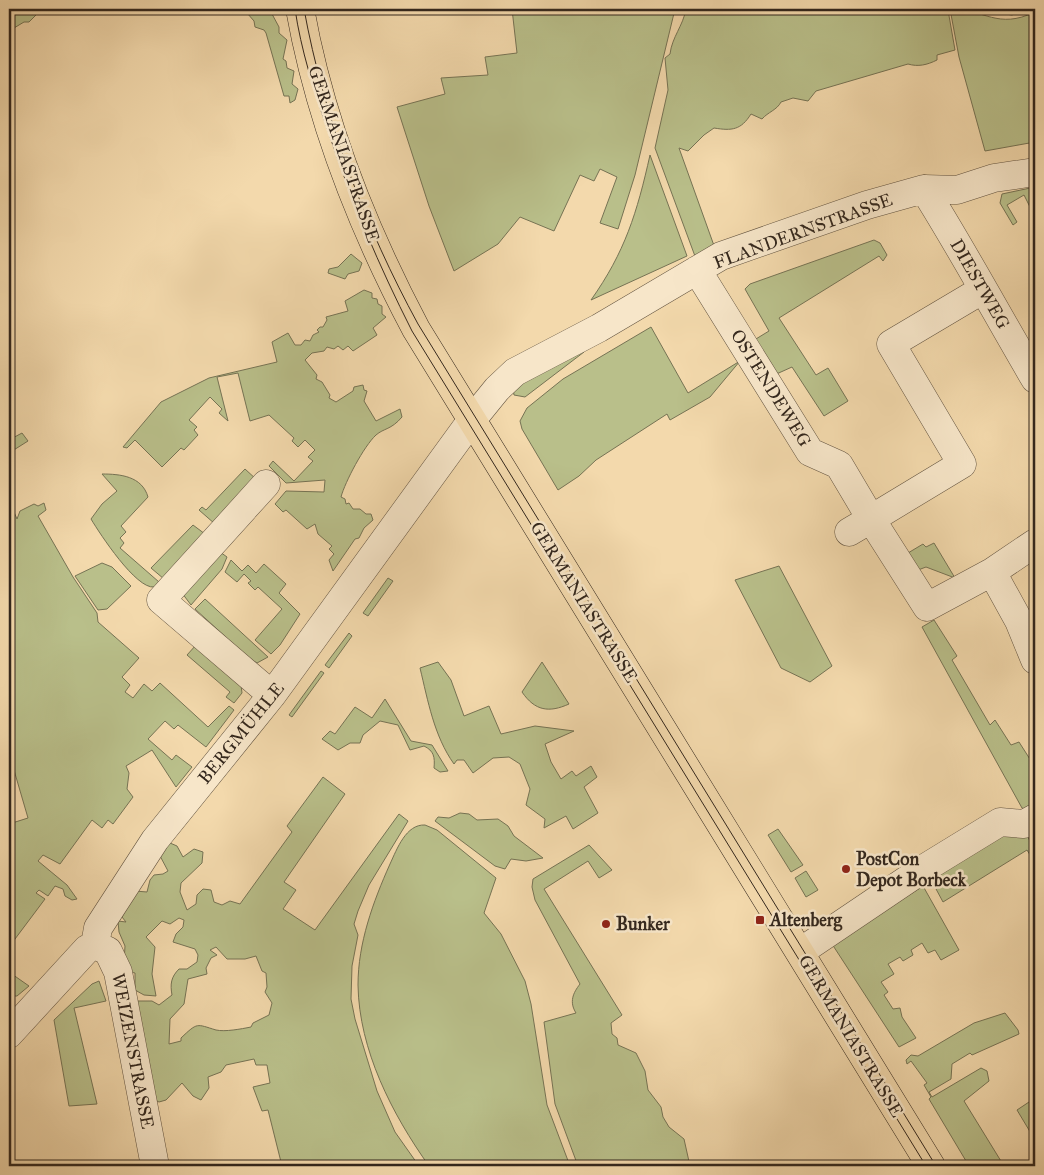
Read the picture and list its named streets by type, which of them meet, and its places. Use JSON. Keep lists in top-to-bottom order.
{
  "streets": {
    "main road": ["GERMANIASTRASSE"],
    "street": [
      "FLANDERNSTRASSE",
      "DIESTWEG",
      "OSTENDEWEG",
      "BERGMÜHLE",
      "WEIZENSTRASSE"
    ]
  },
  "crossings": [
    ["GERMANIASTRASSE", "FLANDERNSTRASSE"],
    ["GERMANIASTRASSE", "BERGMÜHLE"],
    ["FLANDERNSTRASSE", "DIESTWEG"],
    ["FLANDERNSTRASSE", "OSTENDEWEG"],
    ["FLANDERNSTRASSE", "BERGMÜHLE"],
    ["BERGMÜHLE", "WEIZENSTRASSE"]
  ],
  "places": {
    "other": ["PostCon Depot Borbeck", "Bunker"],
    "transit": ["Altenberg"]
  }
}
